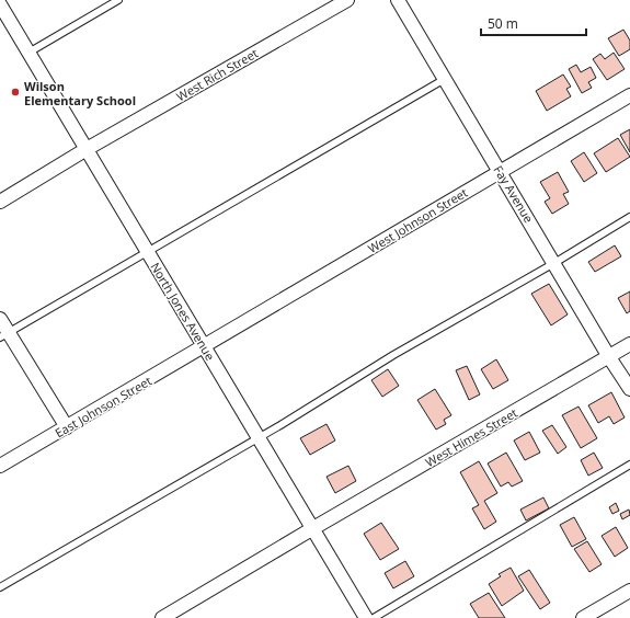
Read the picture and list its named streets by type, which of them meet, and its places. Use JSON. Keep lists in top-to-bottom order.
{
  "streets": {
    "street": [
      "West Rich Street",
      "Fay Avenue",
      "West Johnson Street",
      "North Jones Avenue",
      "East Johnson Street",
      "West Himes Street"
    ]
  },
  "crossings": [
    ["West Rich Street", "North Jones Avenue"],
    ["Fay Avenue", "West Johnson Street"],
    ["Fay Avenue", "West Himes Street"],
    ["West Johnson Street", "North Jones Avenue"],
    ["West Johnson Street", "East Johnson Street"],
    ["North Jones Avenue", "East Johnson Street"],
    ["North Jones Avenue", "West Himes Street"]
  ],
  "places": ["Wilson Elementary School"],
  "scale_bar": "50 m"
}
